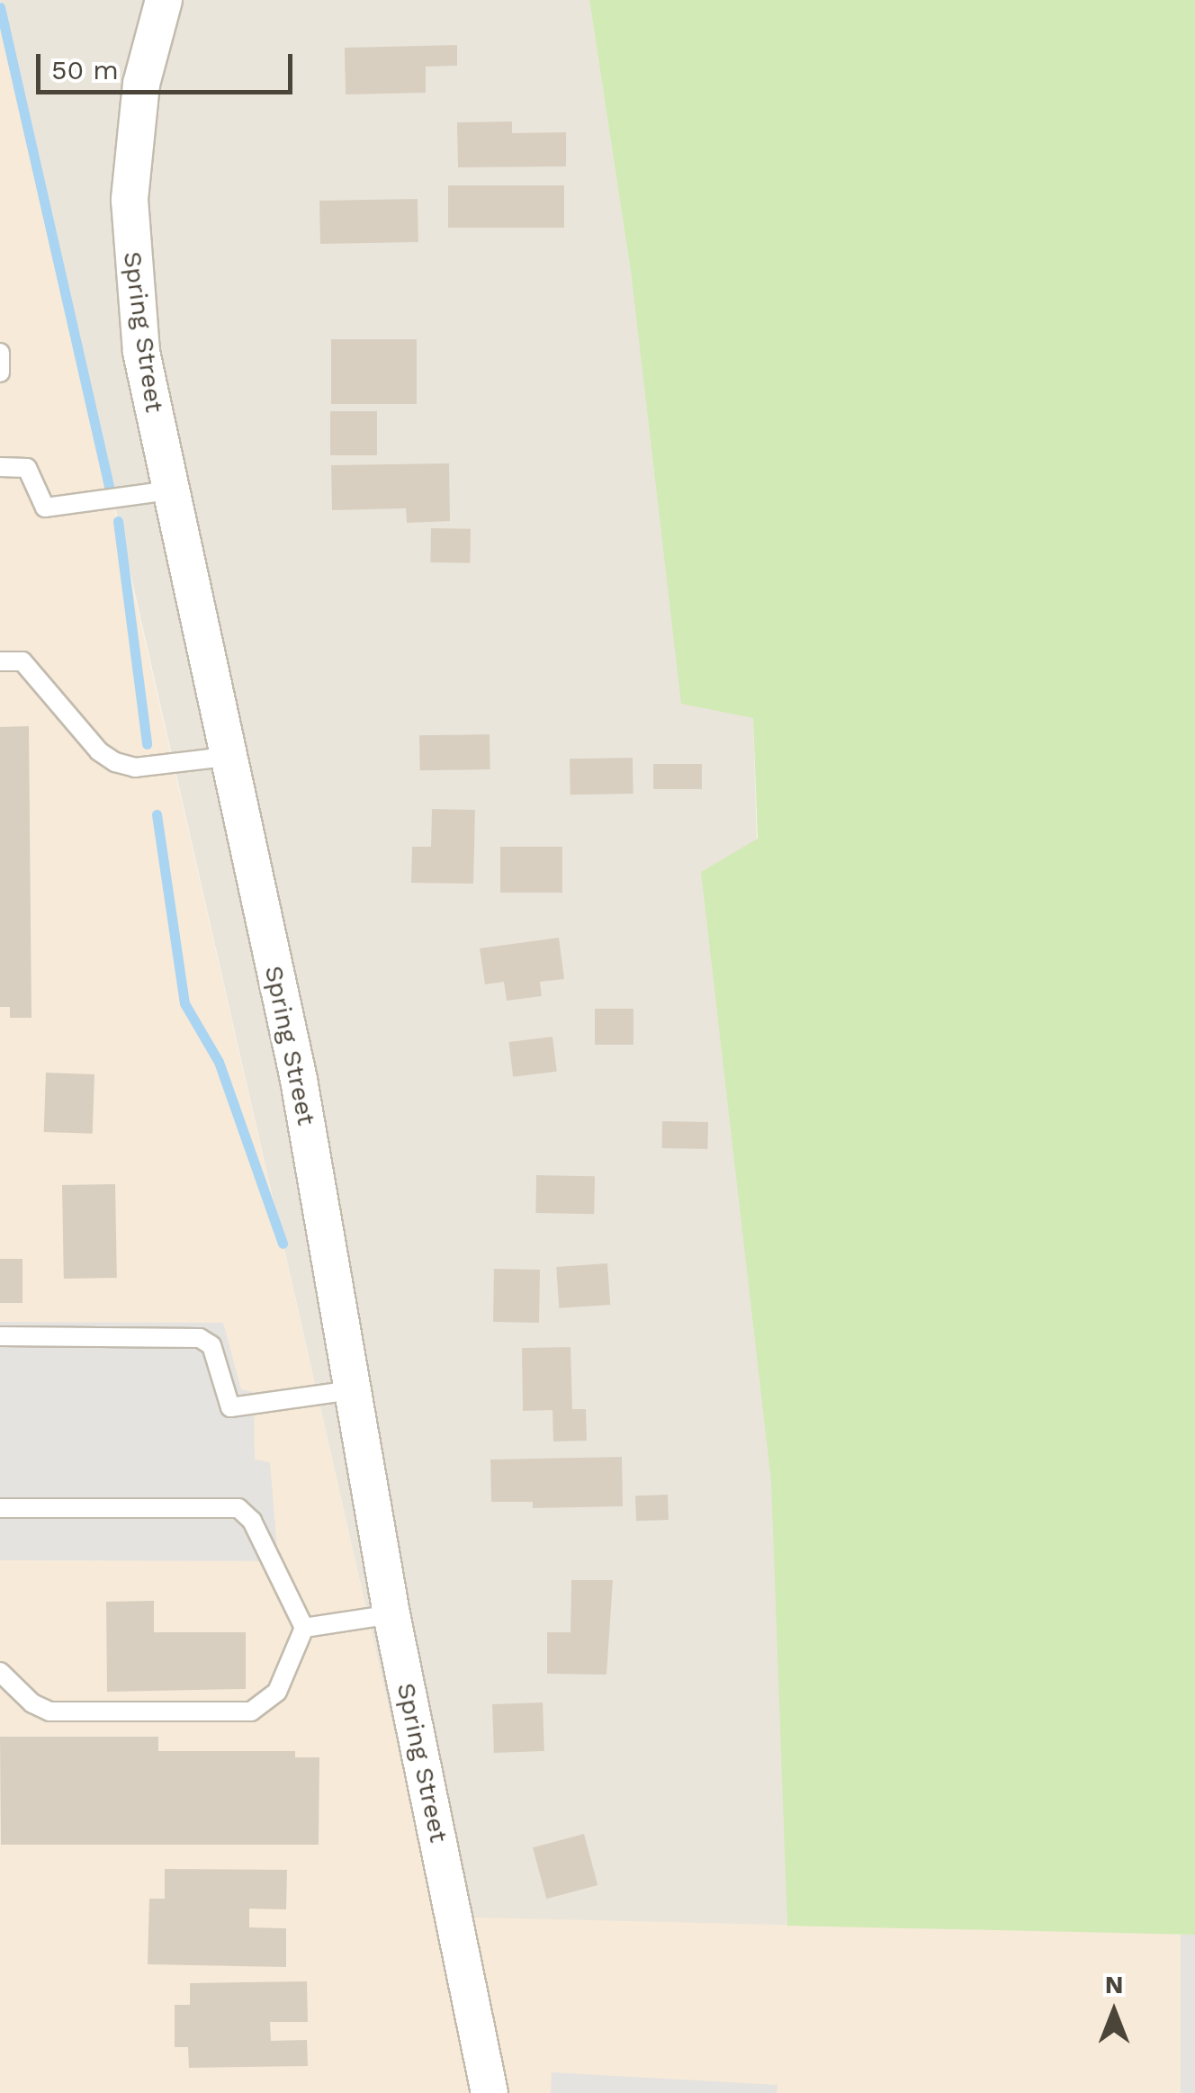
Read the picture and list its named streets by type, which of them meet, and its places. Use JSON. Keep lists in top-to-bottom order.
{
  "streets": {
    "street": ["Spring Street"]
  },
  "scale_bar": "50 m",
  "north": "top"
}
